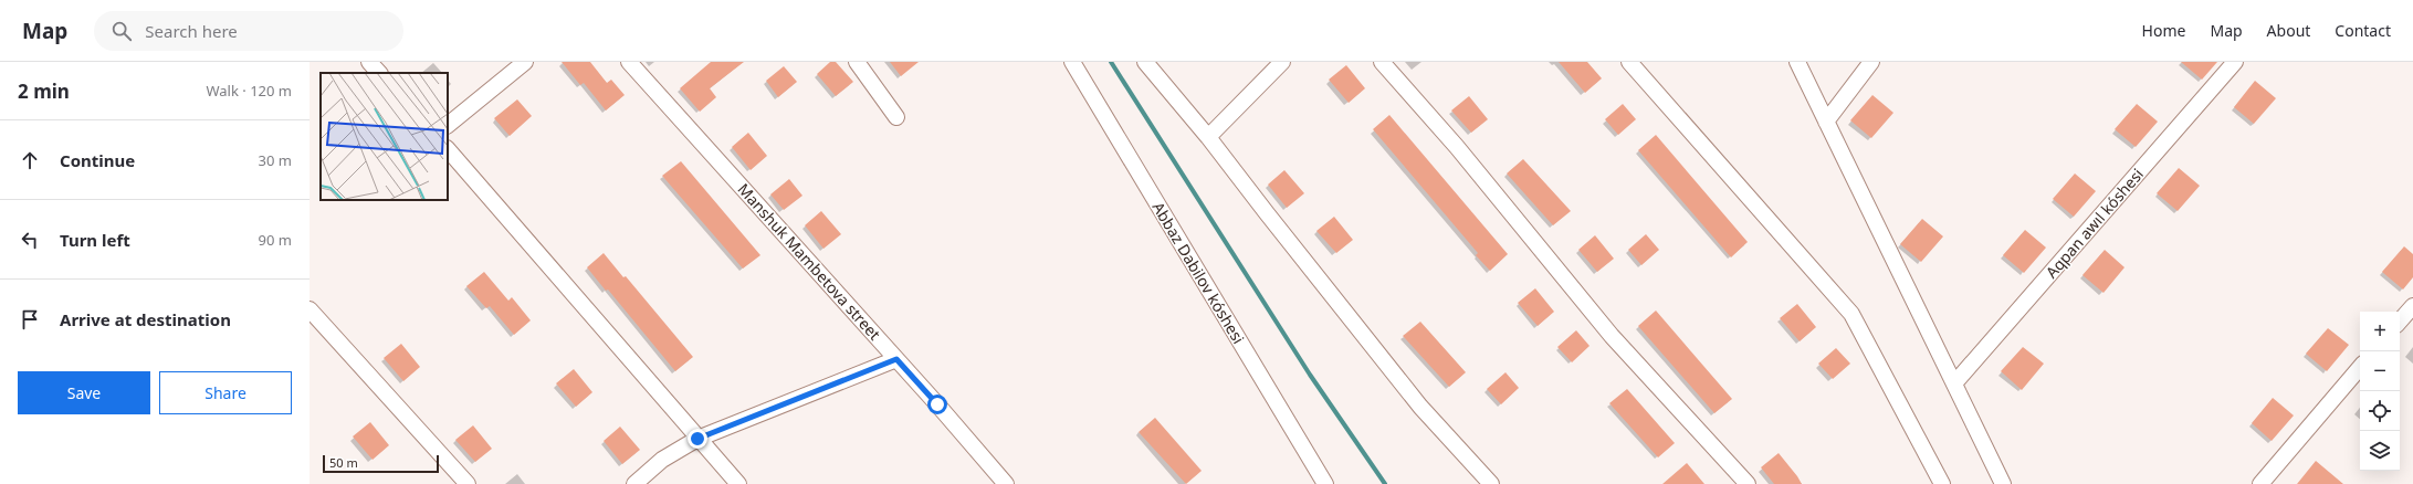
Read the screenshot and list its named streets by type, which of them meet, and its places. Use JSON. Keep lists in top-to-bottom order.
{
  "streets": {
    "street": ["Aqpan awıl kóshesi", "Manshuk Mambetova street", "Abbaz Dabilov kóshesi"]
  },
  "scale_bar": "50 m",
  "page": {
    "header": "Map",
    "search": "Search here",
    "nav": [
      "Home",
      "Map",
      "About",
      "Contact"
    ],
    "heading": ["2 min", "Walk · 120 m"],
    "list": [
      ["Continue", "30 m"],
      ["Turn left", "90 m"],
      "Arrive at destination"
    ],
    "map_buttons": ["+", "−"],
    "buttons": ["Save", "Share"],
    "scale": "50 m"
  }
}
